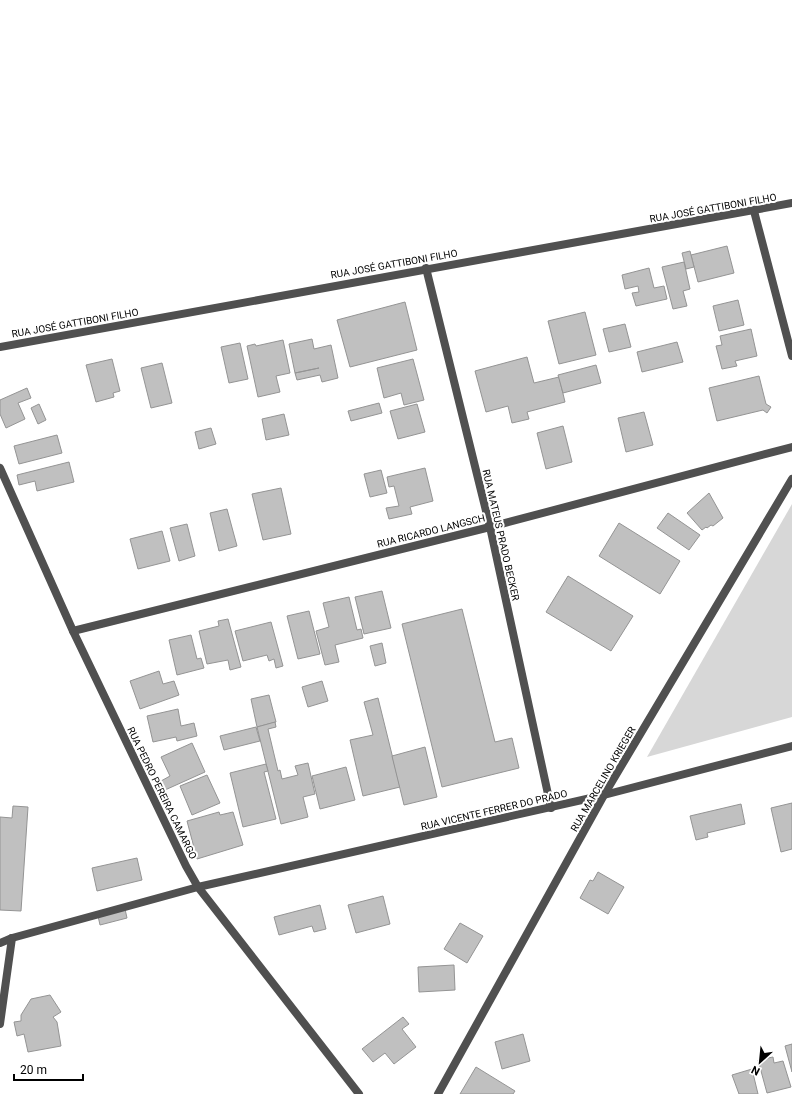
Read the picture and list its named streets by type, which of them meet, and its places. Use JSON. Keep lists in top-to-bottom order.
{
  "streets": {
    "street": [
      "RUA JOSÉ GATTIBONI FILHO",
      "RUA RICARDO LANGSCH",
      "RUA MATEUS PRADO BECKER",
      "RUA MARCELINO KRIEGER",
      "RUA PEDRO PEREIRA CAMARGO",
      "RUA VICENTE FERRER DO PRADO"
    ]
  },
  "crossings": [
    ["RUA JOSÉ GATTIBONI FILHO", "RUA MATEUS PRADO BECKER"],
    ["RUA RICARDO LANGSCH", "RUA MATEUS PRADO BECKER"],
    ["RUA RICARDO LANGSCH", "RUA PEDRO PEREIRA CAMARGO"],
    ["RUA MATEUS PRADO BECKER", "RUA VICENTE FERRER DO PRADO"],
    ["RUA MARCELINO KRIEGER", "RUA VICENTE FERRER DO PRADO"],
    ["RUA PEDRO PEREIRA CAMARGO", "RUA VICENTE FERRER DO PRADO"]
  ],
  "scale_bar": "20 m",
  "north": "bottom left"
}
